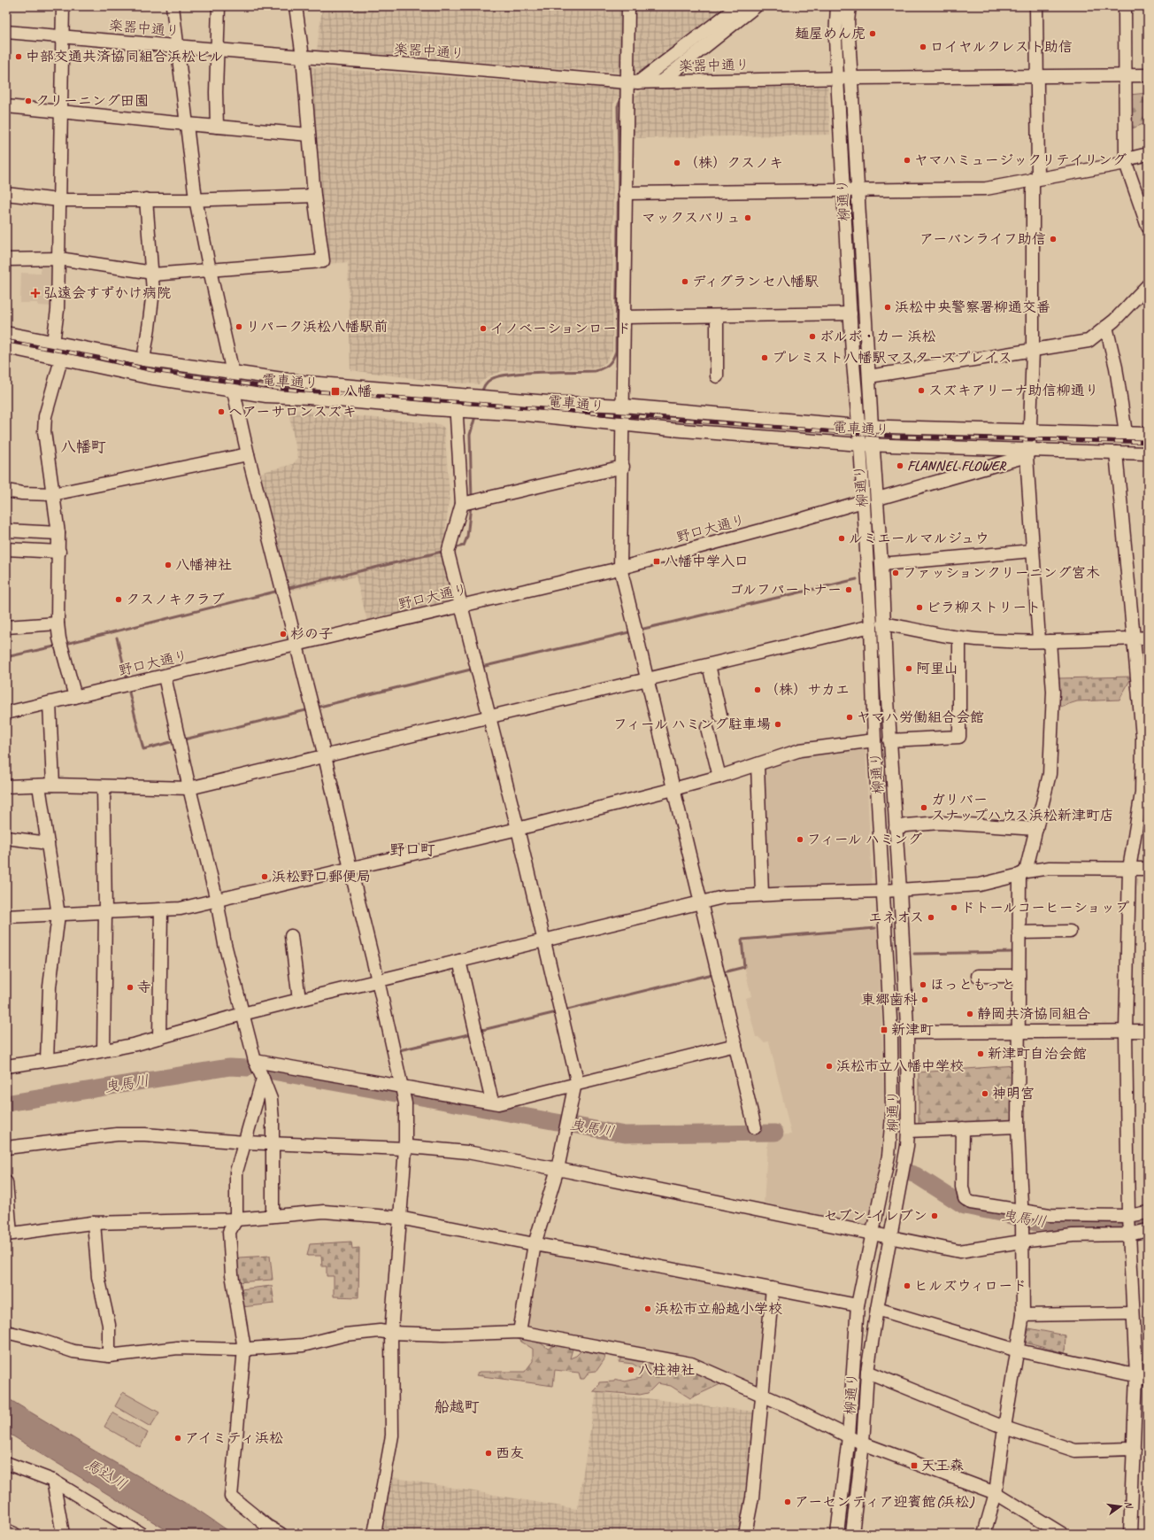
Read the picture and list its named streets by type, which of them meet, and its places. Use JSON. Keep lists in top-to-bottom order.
{
  "streets": {
    "street": [
      "楽器中通り",
      "柳通り",
      "電車通り",
      "野口大通り"
    ]
  },
  "crossings": [
    ["楽器中通り", "柳通り"],
    ["柳通り", "電車通り"],
    ["柳通り", "野口大通り"]
  ],
  "districts": ["八幡町", "野口町", "船越町"],
  "water": ["曳馬川", "馬込川"],
  "places": {
    "other": [
      "麺屋めん虎",
      "ロイヤルクレスト助信",
      "中部交通共済協同組合浜松ビル",
      "クリーニング田園",
      "ヤマハミュージックリテイリング",
      "（株）クスノキ",
      "マックスバリュ",
      "アーバンライフ助信",
      "ディグランセ八幡駅",
      "浜松中央警察署柳通交番",
      "リパーク浜松八幡駅前",
      "イノベーションロード",
      "ボルボ・カー 浜松",
      "プレミスト八幡駅マスターズプレイス",
      "スズキアリーナ助信柳通り",
      "ヘアーサロンスズキ",
      "FLANNEL FLOWER",
      "ルミエールマルジュウ",
      "八幡神社",
      "ファッションクリーニング宮木",
      "ゴルフパートナー",
      "クスノキクラブ",
      "ビラ柳ストリート",
      "杉の子",
      "阿里山",
      "（株）サカエ",
      "ヤマハ労働組合会館",
      "フィール ハミング駐車場",
      "ガリバー スナップハウス浜松新津町店",
      "フィール ハミング",
      "浜松野口郵便局",
      "ドトールコーヒーショップ",
      "エネオス",
      "ほっともっと",
      "寺",
      "東郷歯科",
      "静岡共済協同組合",
      "新津町自治会館",
      "浜松市立八幡中学校",
      "神明宮",
      "セブン-イレブン",
      "ヒルズウィロード",
      "浜松市立船越小学校",
      "八柱神社",
      "アイミティ浜松",
      "西友",
      "アーセンティア迎賓館(浜松)"
    ],
    "health": ["弘遠会すずかけ病院"],
    "transit": [
      "八幡",
      "八幡中学入口",
      "新津町",
      "天王森"
    ]
  },
  "north": "right"
}
